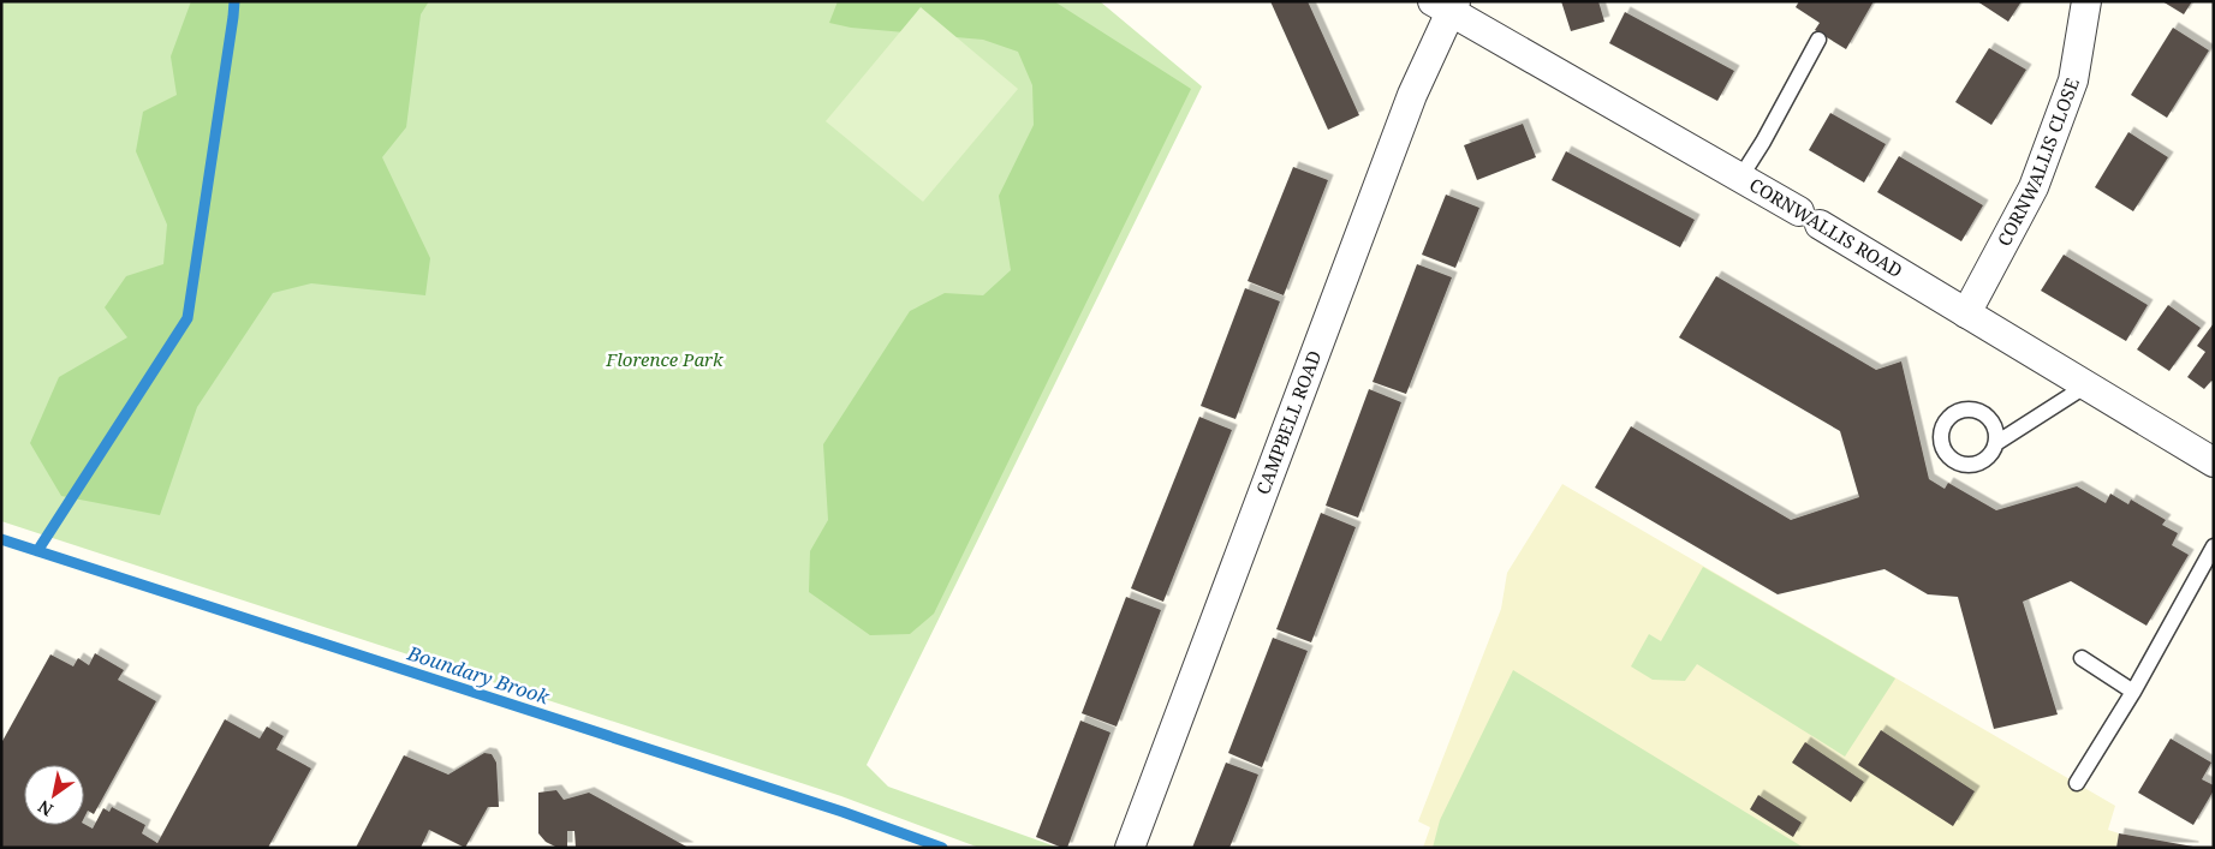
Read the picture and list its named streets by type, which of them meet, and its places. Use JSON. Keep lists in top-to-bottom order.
{
  "streets": {
    "street": ["CORNWALLIS CLOSE", "CORNWALLIS ROAD", "CAMPBELL ROAD"]
  },
  "crossings": [
    ["CORNWALLIS CLOSE", "CORNWALLIS ROAD"],
    ["CORNWALLIS ROAD", "CAMPBELL ROAD"]
  ],
  "water": ["Boundary Brook"],
  "parks": ["Florence Park"],
  "north": "bottom left"
}
